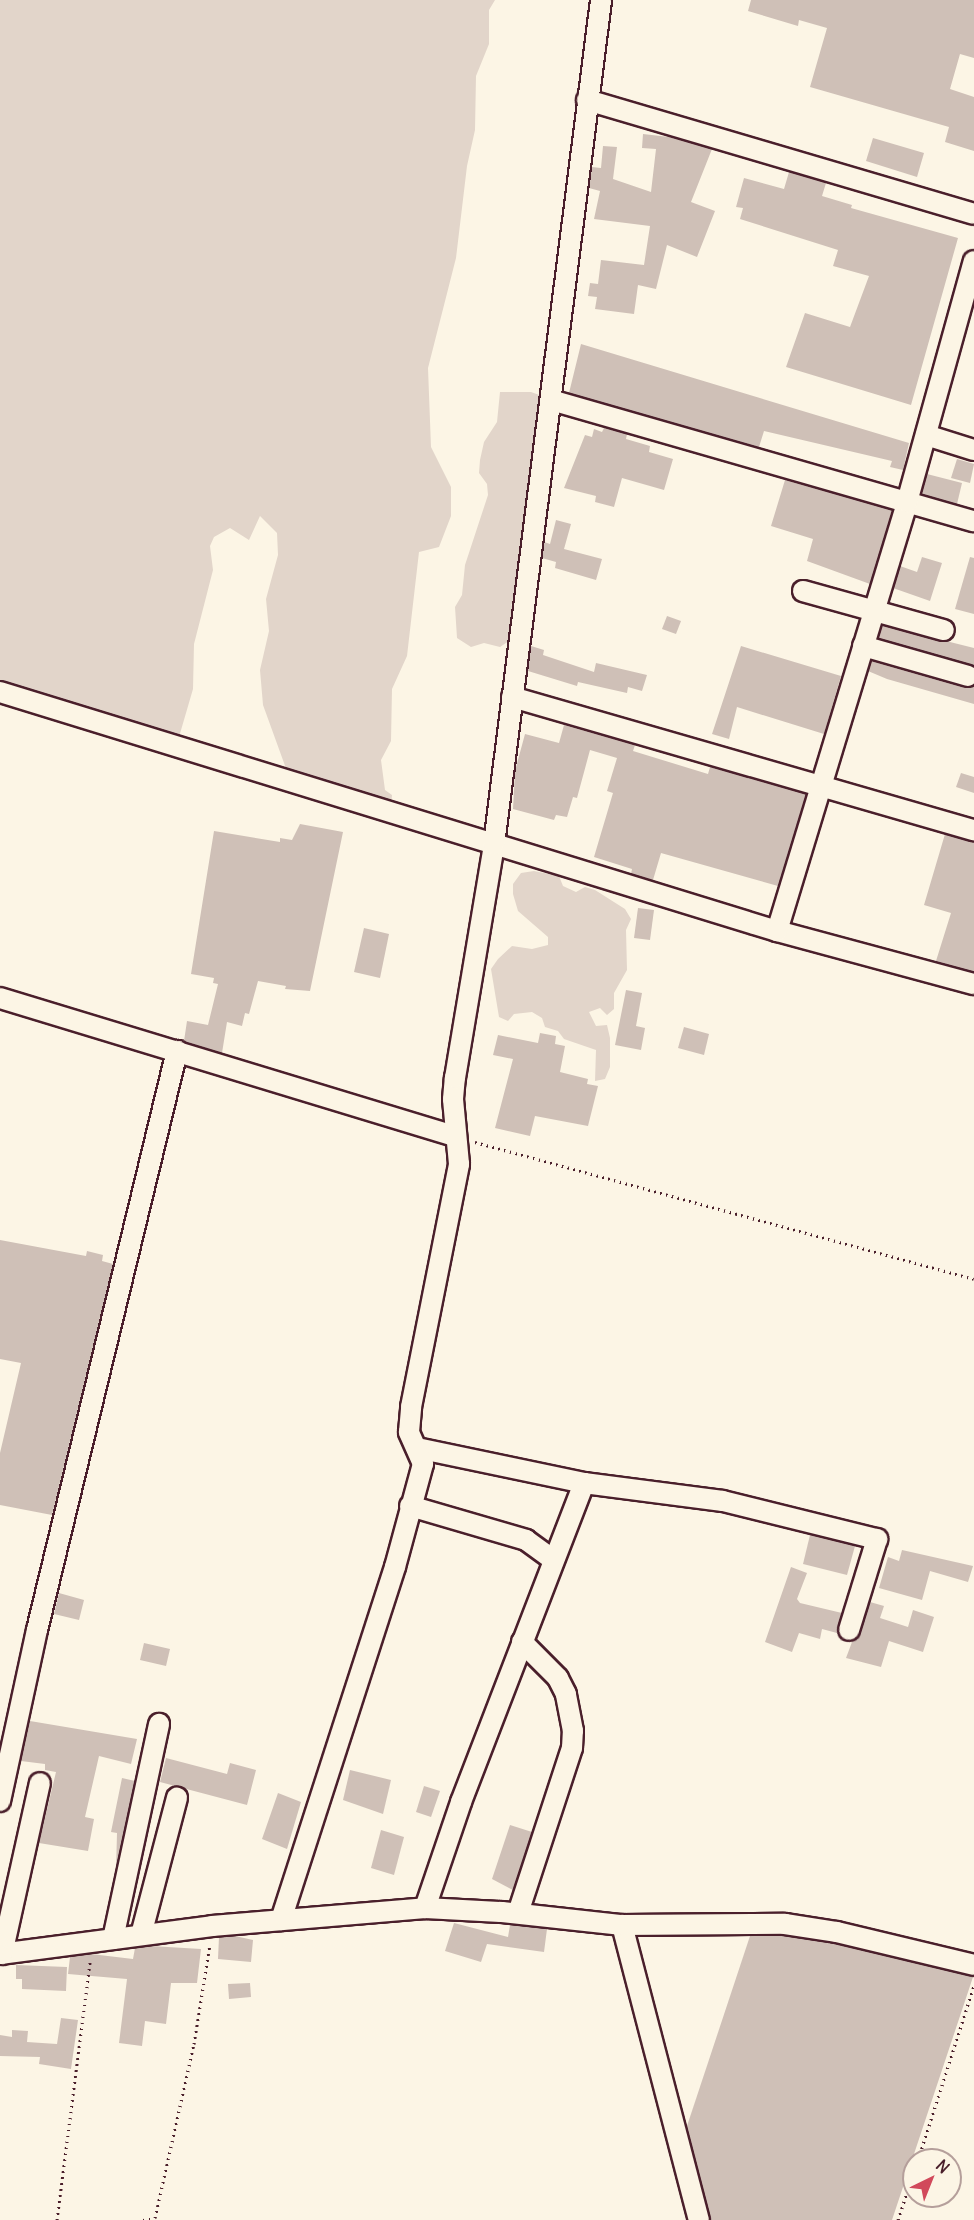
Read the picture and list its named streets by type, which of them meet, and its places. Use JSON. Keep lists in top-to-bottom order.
{
  "north": "top right"
}
